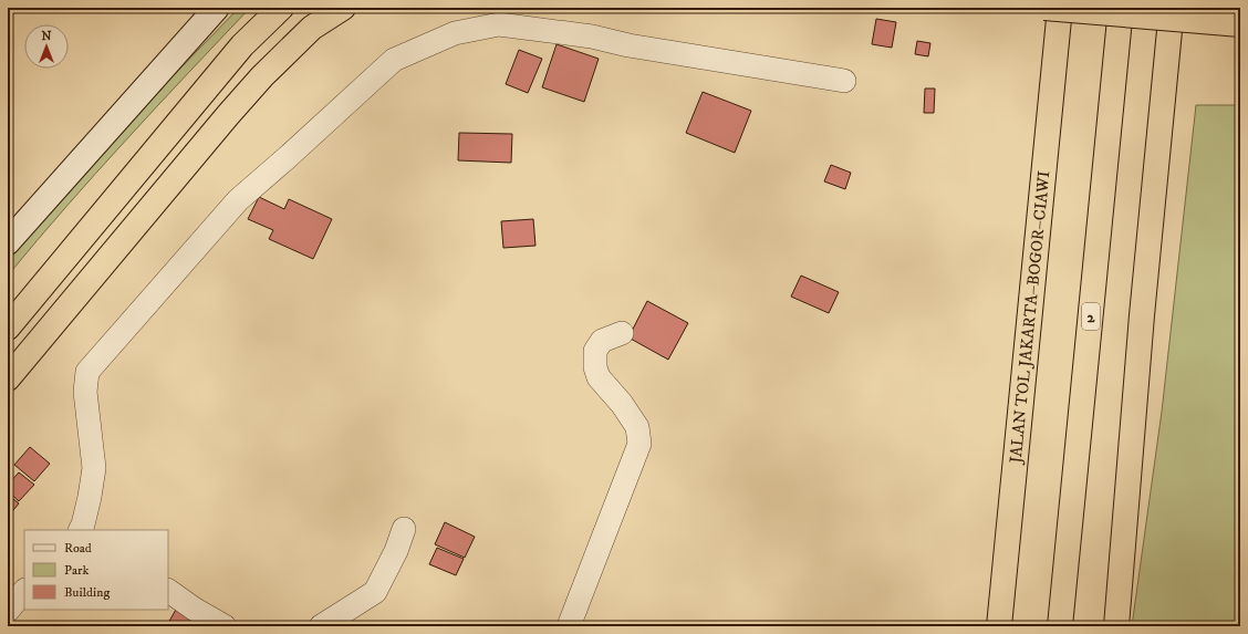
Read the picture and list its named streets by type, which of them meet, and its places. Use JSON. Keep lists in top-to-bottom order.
{
  "streets": {
    "highway": ["2", "JALAN TOL JAKARTA–BOGOR–CIAWI"]
  },
  "legend": ["Road", "Park", "Building"],
  "north": "top"
}
